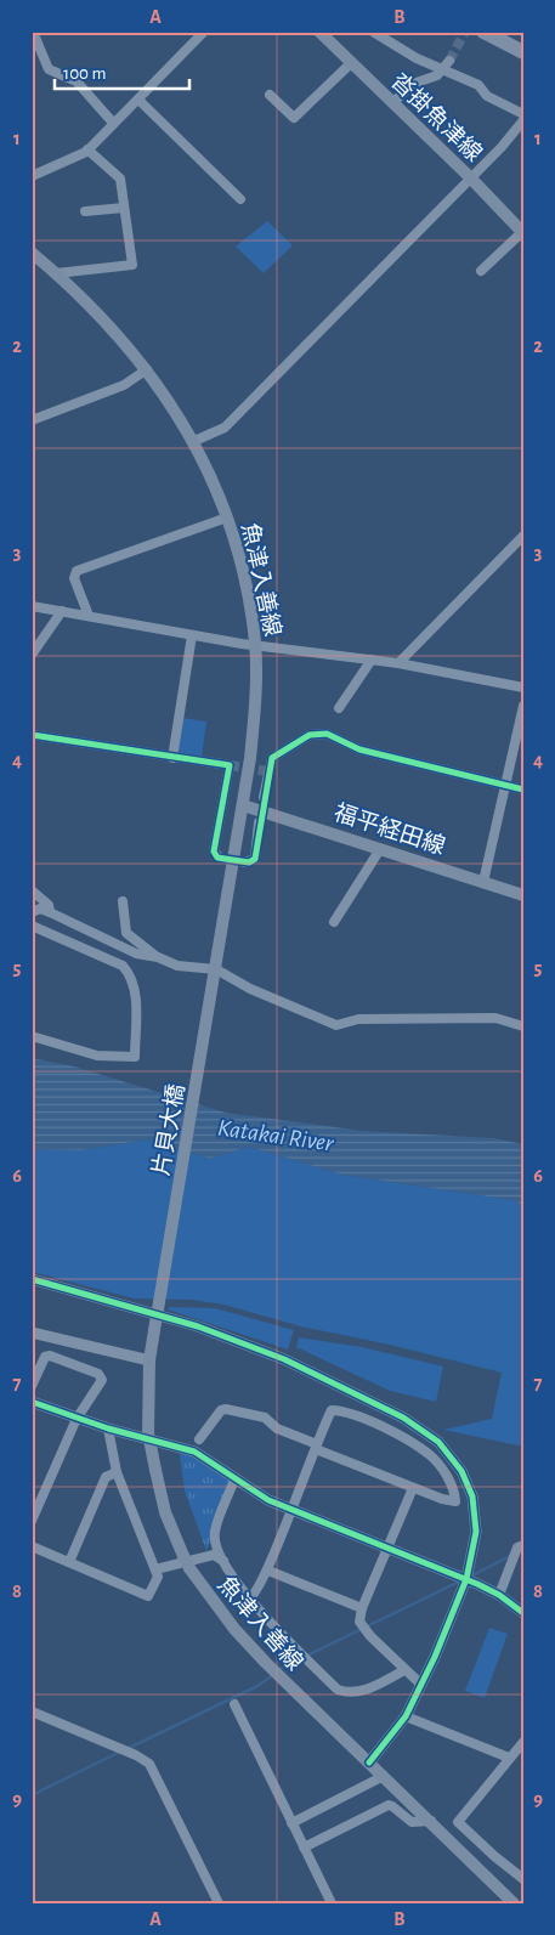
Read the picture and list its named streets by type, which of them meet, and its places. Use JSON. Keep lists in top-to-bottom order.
{
  "streets": {
    "main road": [
      "沓掛魚津線",
      "魚津入善線",
      "福平経田線",
      "片貝大橋"
    ]
  },
  "crossings": [
    ["魚津入善線", "福平経田線"],
    ["魚津入善線", "片貝大橋"]
  ],
  "water": ["Katakai River"],
  "scale_bar": "100 m",
  "grid": {
    "columns": ["A", "B"],
    "rows": [
      "1",
      "2",
      "3",
      "4",
      "5",
      "6",
      "7",
      "8",
      "9"
    ]
  }
}
